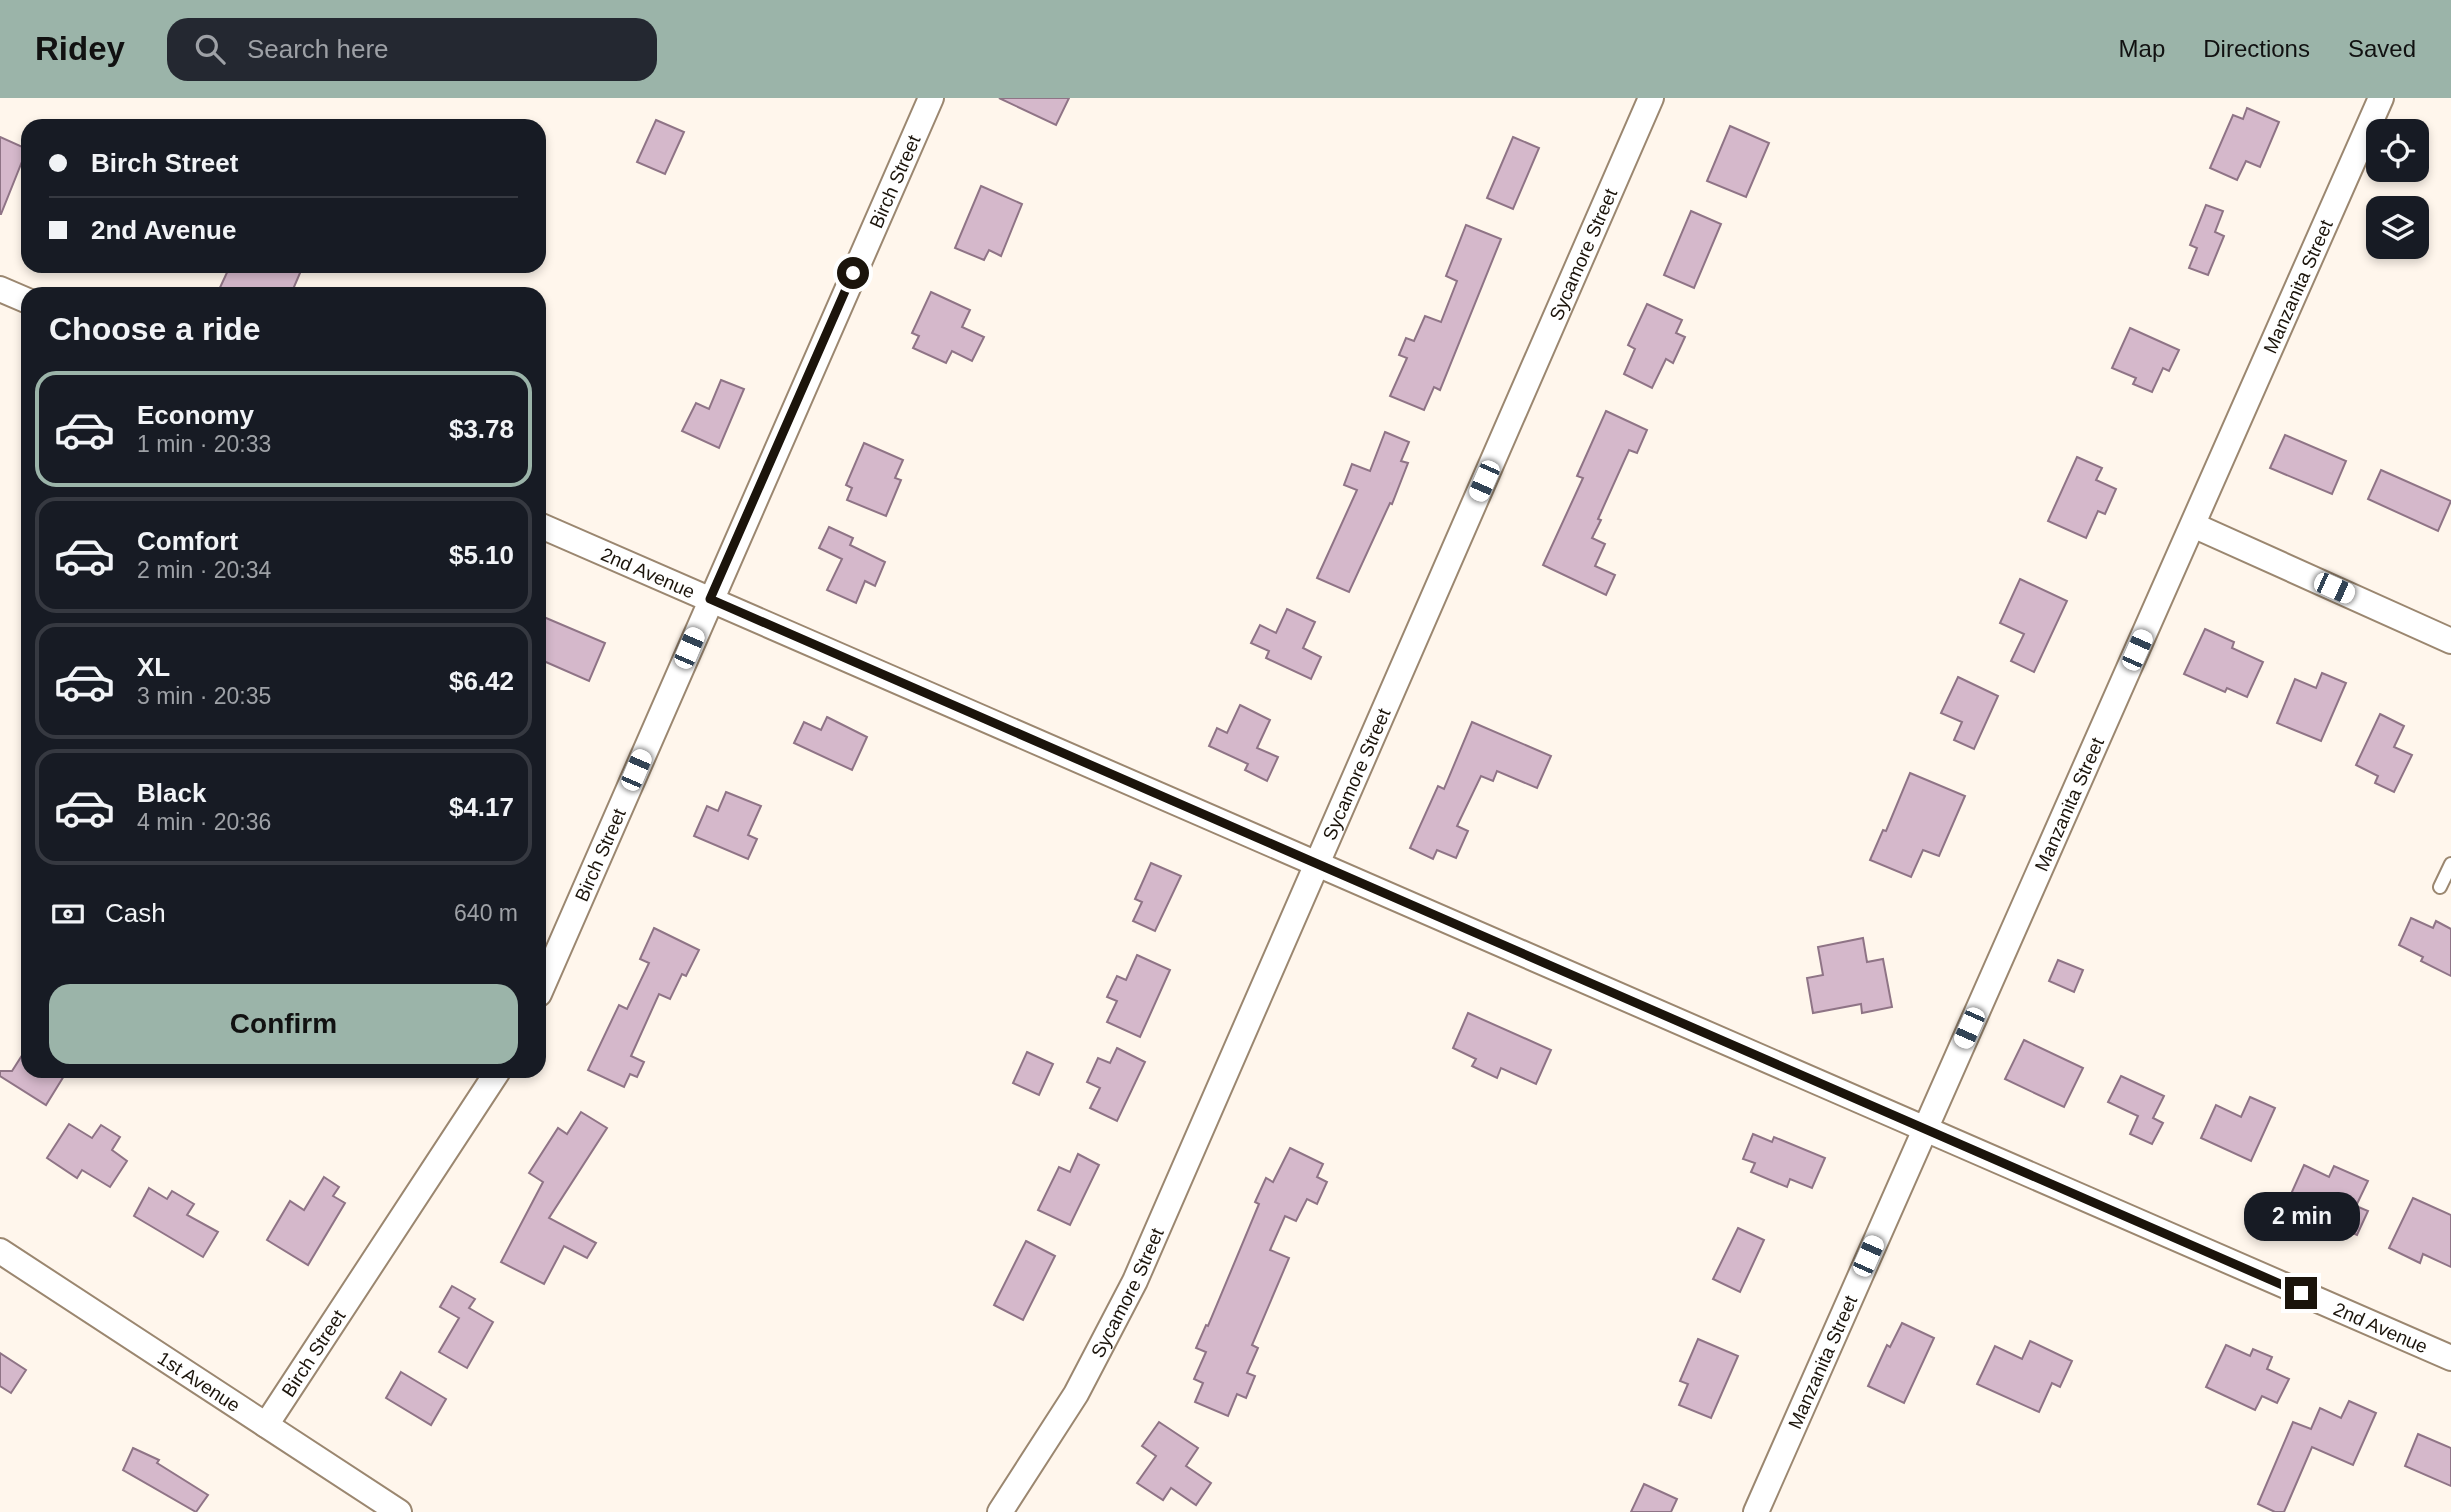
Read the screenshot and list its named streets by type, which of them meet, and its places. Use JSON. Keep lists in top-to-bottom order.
{
  "streets": {
    "street": [
      "Birch Street",
      "Sycamore Street",
      "Manzanita Street",
      "2nd Avenue",
      "1st Avenue"
    ]
  },
  "crossings": [
    ["Birch Street", "2nd Avenue"],
    ["Birch Street", "1st Avenue"],
    ["Sycamore Street", "2nd Avenue"],
    ["Manzanita Street", "2nd Avenue"]
  ],
  "page": {
    "header": "Ridey",
    "search": "Search here",
    "nav": ["Map", "Directions", "Saved"],
    "banner": ["Birch Street", "2nd Avenue"],
    "heading": "Choose a ride",
    "list": [
      {
        "name": "Economy",
        "note": "1 min · 20:33",
        "value": "$3.78"
      },
      {
        "name": "Comfort",
        "note": "2 min · 20:34",
        "value": "$5.10"
      },
      {
        "name": "XL",
        "note": "3 min · 20:35",
        "value": "$6.42"
      },
      {
        "name": "Black",
        "note": "4 min · 20:36",
        "value": "$4.17"
      }
    ],
    "pay": ["Cash", "640 m"],
    "buttons": "Confirm",
    "bubble": "2 min"
  }
}
